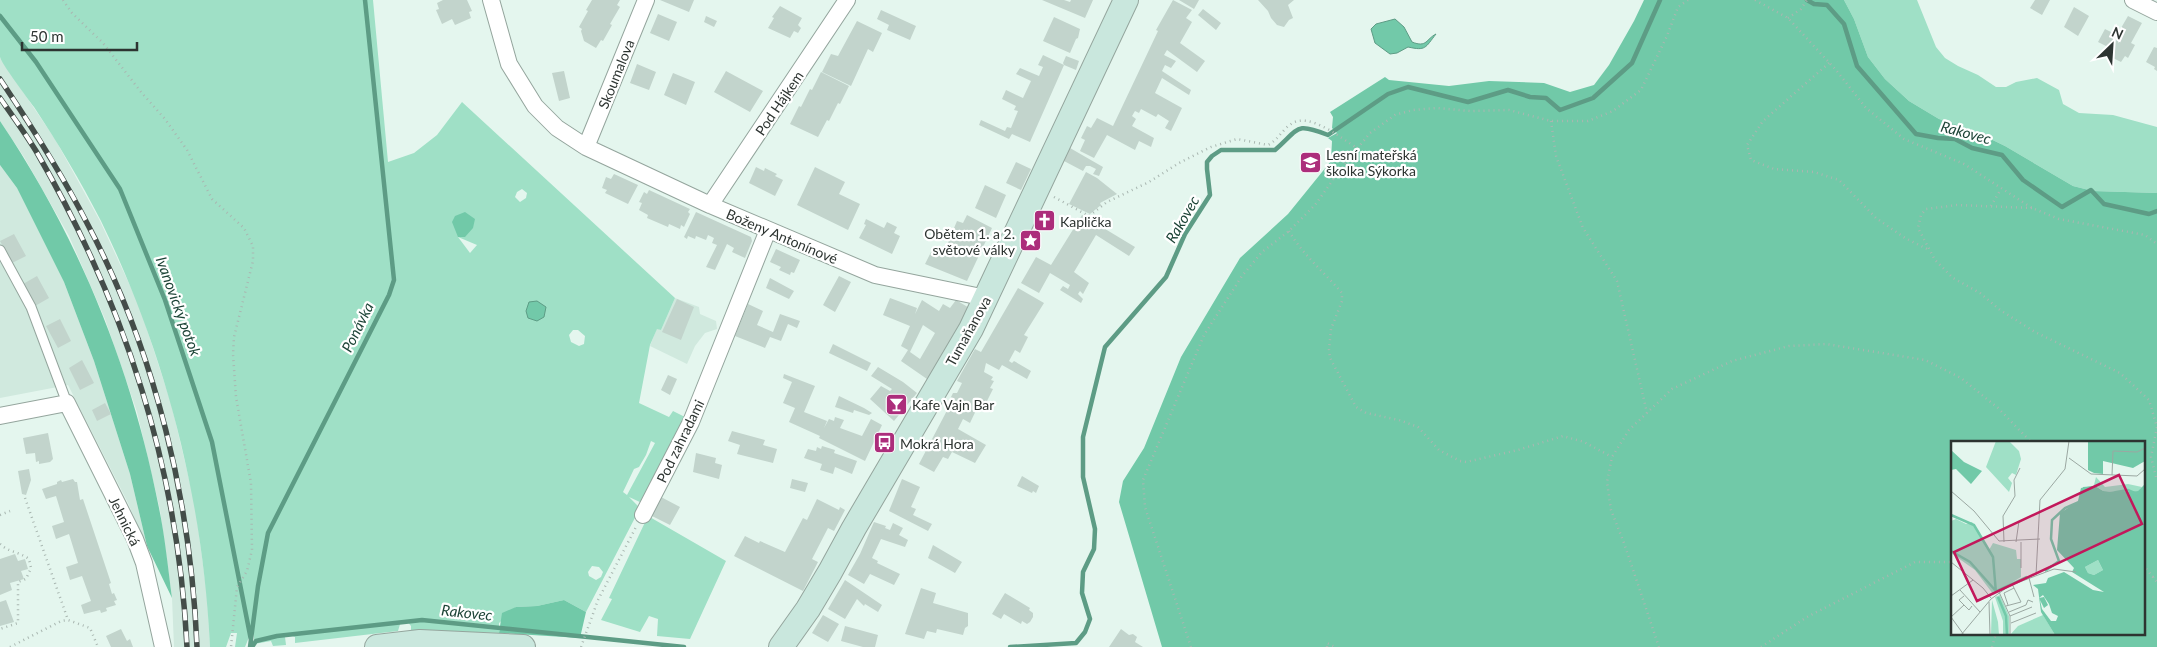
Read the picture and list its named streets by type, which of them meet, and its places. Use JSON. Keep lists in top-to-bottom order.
{
  "streets": {
    "street": [
      "Skoumalova",
      "Pod Hájkem",
      "Boženy Antonínové",
      "Tumaňanova",
      "Pod zahradami",
      "Jehnická"
    ]
  },
  "crossings": [
    ["Skoumalova", "Boženy Antonínové"],
    ["Pod Hájkem", "Boženy Antonínové"],
    ["Boženy Antonínové", "Tumaňanova"],
    ["Boženy Antonínové", "Pod zahradami"]
  ],
  "water": ["Rakovec", "Ivanovický potok", "Ponávka"],
  "places": {
    "school or university": ["Lesní mateřská školka Sýkorka"],
    "church": ["Kaplička"],
    "place": ["Obětem 1. a 2. světové války"],
    "bar": ["Kafe Vajn Bar"],
    "bus stop": ["Mokrá Hora"]
  },
  "scale_bar": "50 m",
  "north": "top right"
}
